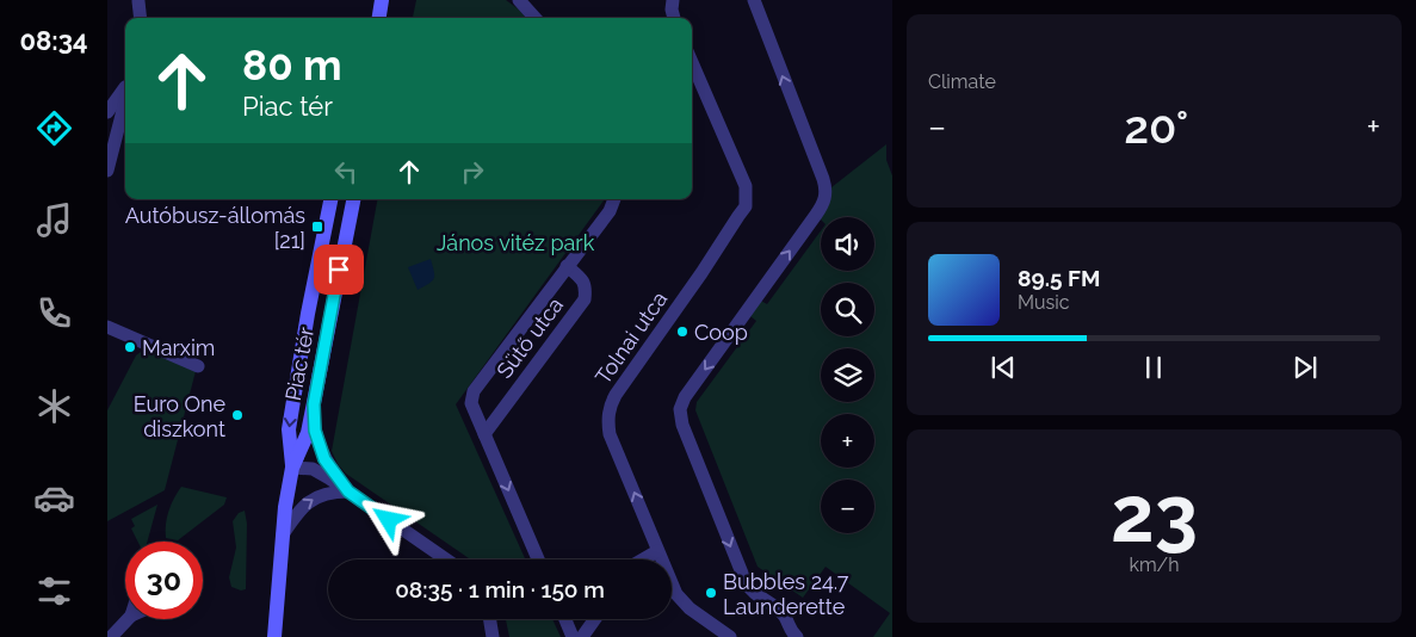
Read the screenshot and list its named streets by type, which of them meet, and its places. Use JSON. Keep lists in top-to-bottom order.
{
  "streets": {
    "main road": ["Piac tér"],
    "street": ["Sütő utca", "Tolnai utca"]
  },
  "one_way": ["Tolnai utca"],
  "parks": ["János vitéz park"],
  "places": {
    "transit": ["Autóbusz-állomás [21]"],
    "other": [
      "Coop",
      "Marxim",
      "Euro One diszkont",
      "Bubbles 24.7 Launderette"
    ]
  },
  "page": {
    "tabs": "08:34",
    "tile": [
      "Climate",
      ["23", "km/h"]
    ],
    "turn": ["80 m", "Piac tér"],
    "heat": ["−", "20°", "+"],
    "map_buttons": ["+", "−"],
    "song": ["89.5 FM", "Music"],
    "limit": "30",
    "trip": "08:35 · 1 min · 150 m"
  }
}
